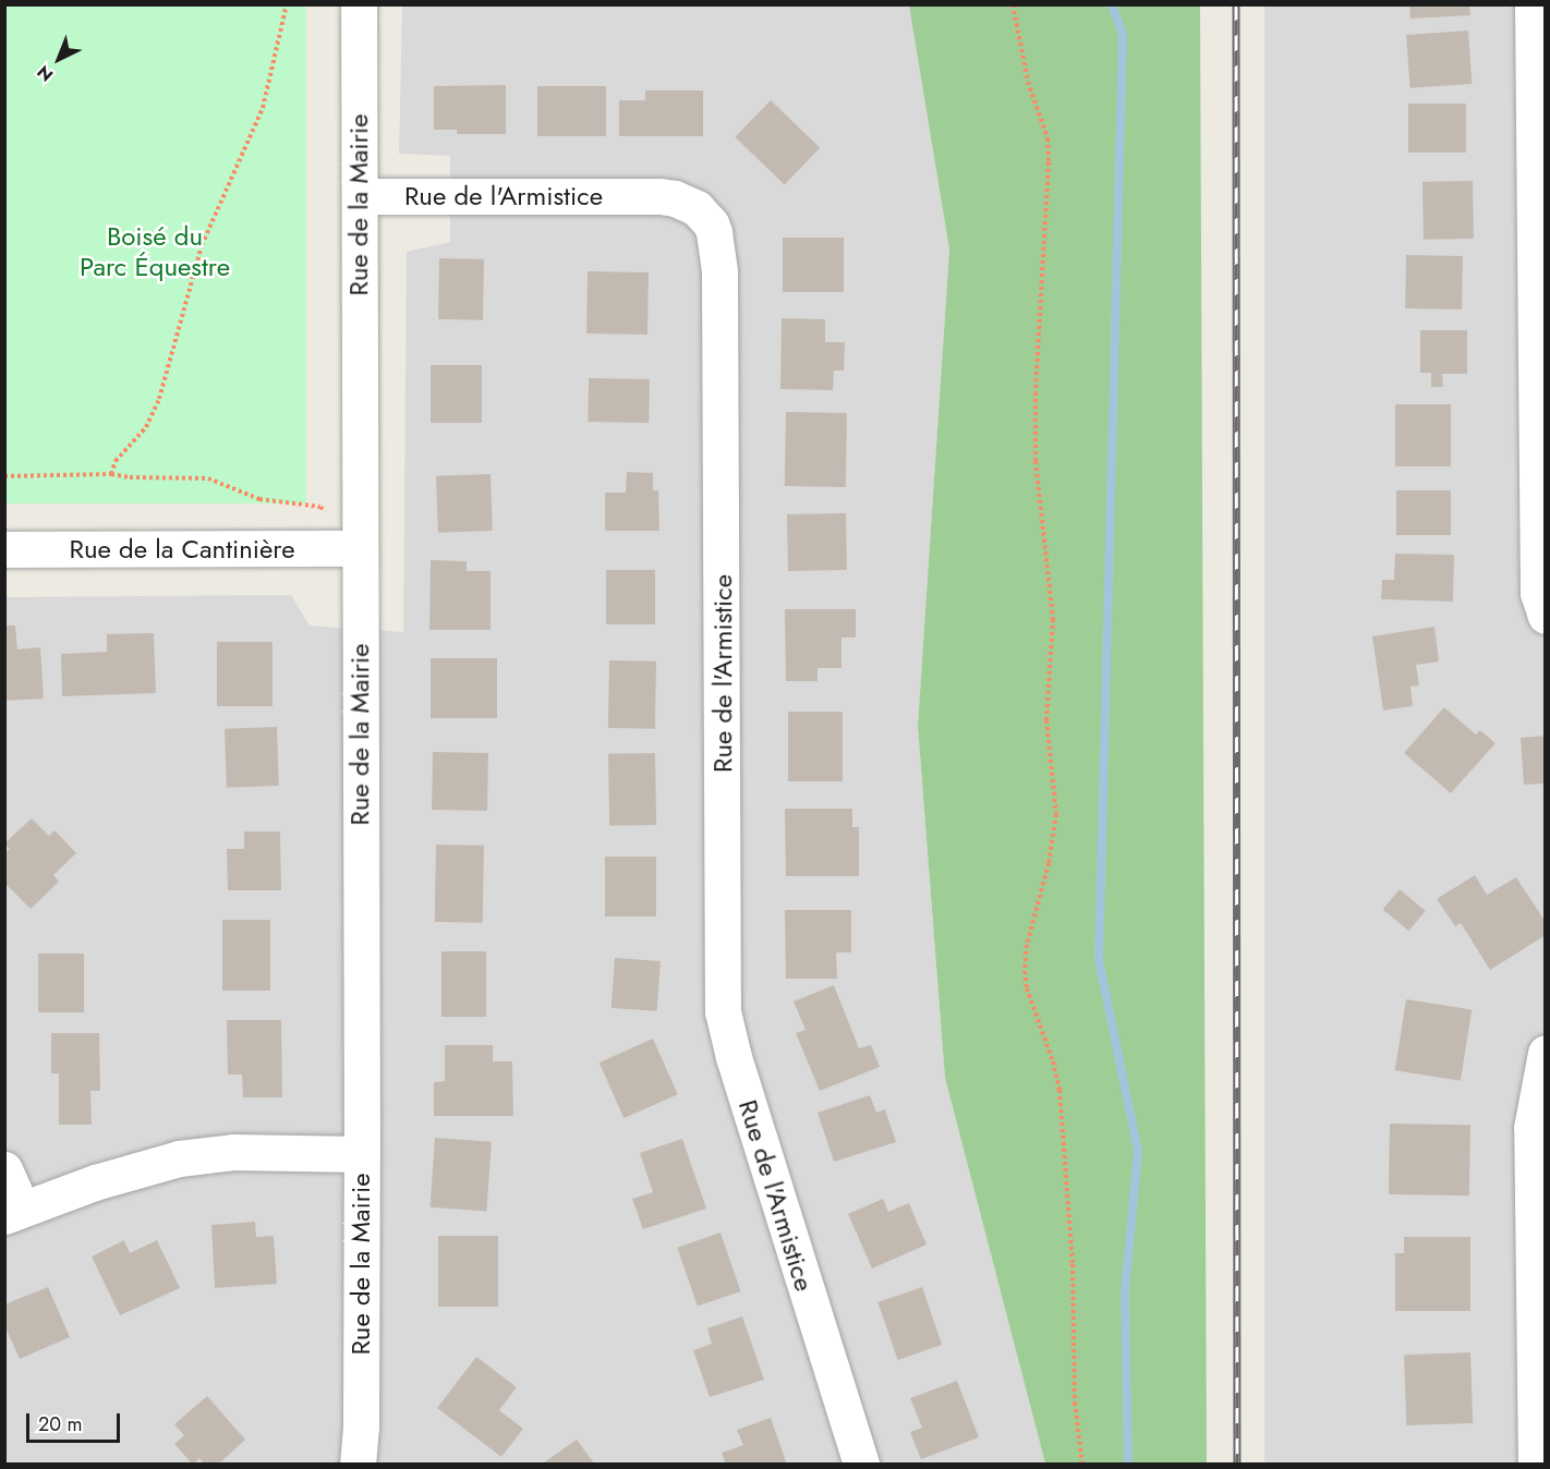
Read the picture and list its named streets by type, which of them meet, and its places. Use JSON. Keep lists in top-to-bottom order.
{
  "streets": {
    "street": ["Rue de l'Armistice", "Rue de la Mairie", "Rue de la Cantinière"]
  },
  "crossings": [
    ["Rue de l'Armistice", "Rue de la Mairie"],
    ["Rue de la Mairie", "Rue de la Cantinière"]
  ],
  "parks": ["Boisé du Parc Équestre"],
  "scale_bar": "20 m",
  "north": "bottom left"
}
